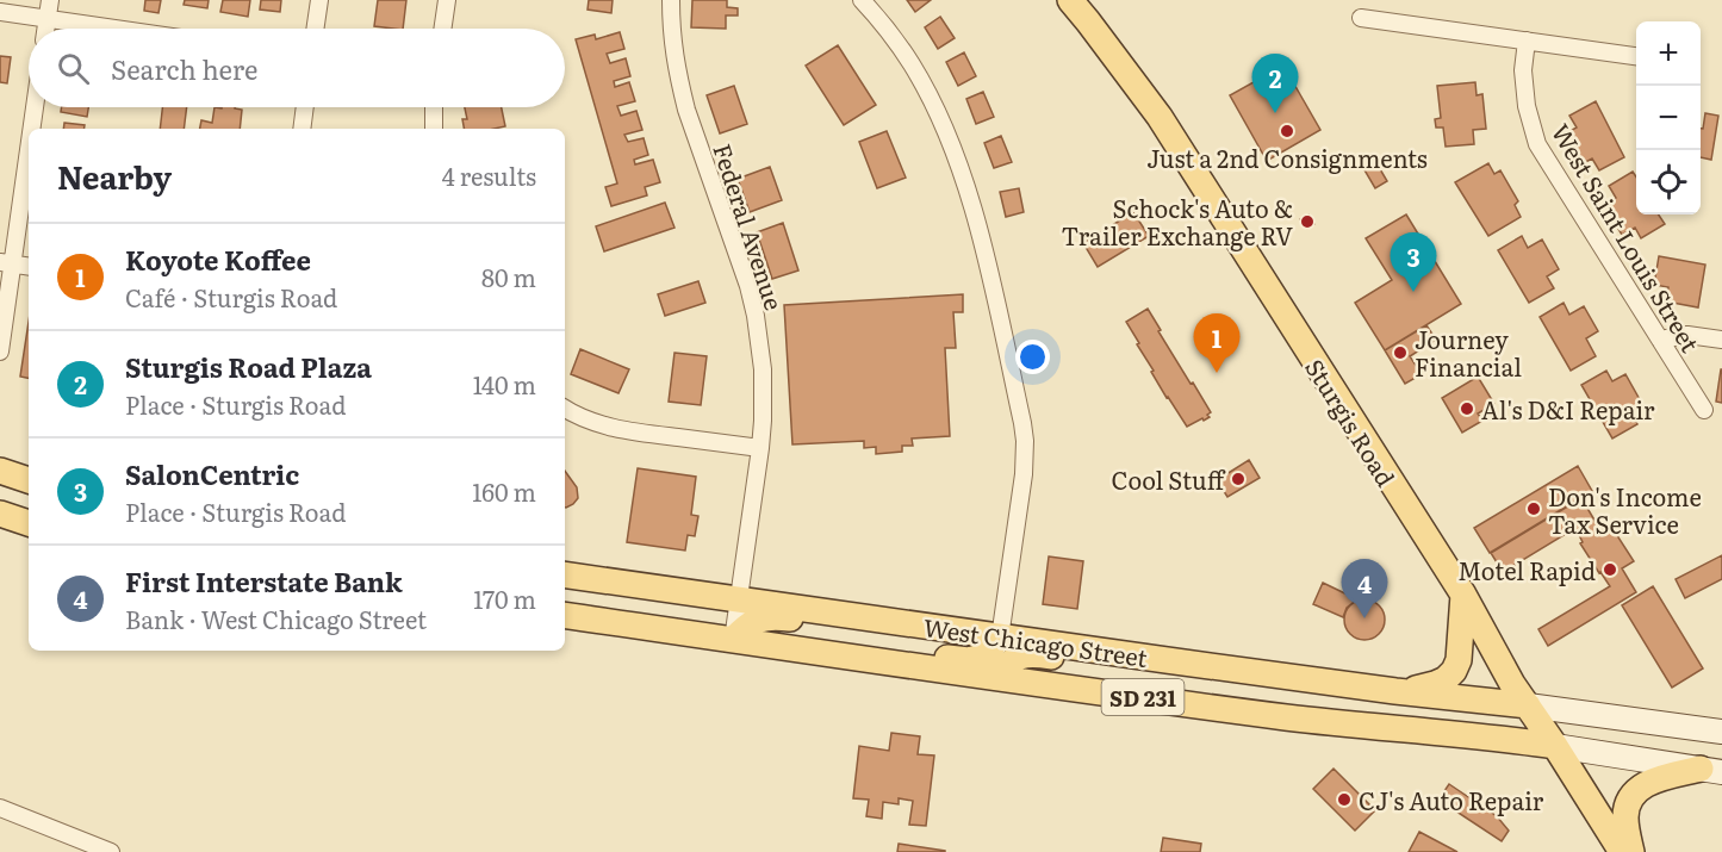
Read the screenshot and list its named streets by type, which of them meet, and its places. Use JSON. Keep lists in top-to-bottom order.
{
  "streets": {
    "main road": ["Sturgis Road", "West Chicago Street", "SD 231"],
    "street": ["Federal Avenue", "West Saint Louis Street"]
  },
  "crossings": [
    ["Federal Avenue", "West Chicago Street"],
    ["Sturgis Road", "West Chicago Street"]
  ],
  "places": [
    "Just a 2nd Consignments",
    "Schock's Auto & Trailer Exchange RV",
    "Journey Financial",
    "Al's D&I Repair",
    "Cool Stuff",
    "Don's Income Tax Service",
    "Motel Rapid",
    "CJ's Auto Repair"
  ],
  "page": {
    "map_buttons": ["+", "−"],
    "search": "Search here",
    "pins": [
      "2",
      "3",
      "1",
      "4"
    ],
    "heading": ["Nearby", "4 results"],
    "list": [
      {
        "mark": "1",
        "name": "Koyote Koffee",
        "note": "Café · Sturgis Road",
        "value": "80 m"
      },
      {
        "mark": "2",
        "name": "Sturgis Road Plaza",
        "note": "Place · Sturgis Road",
        "value": "140 m"
      },
      {
        "mark": "3",
        "name": "SalonCentric",
        "note": "Place · Sturgis Road",
        "value": "160 m"
      },
      {
        "mark": "4",
        "name": "First Interstate Bank",
        "note": "Bank · West Chicago Street",
        "value": "170 m"
      }
    ]
  }
}
